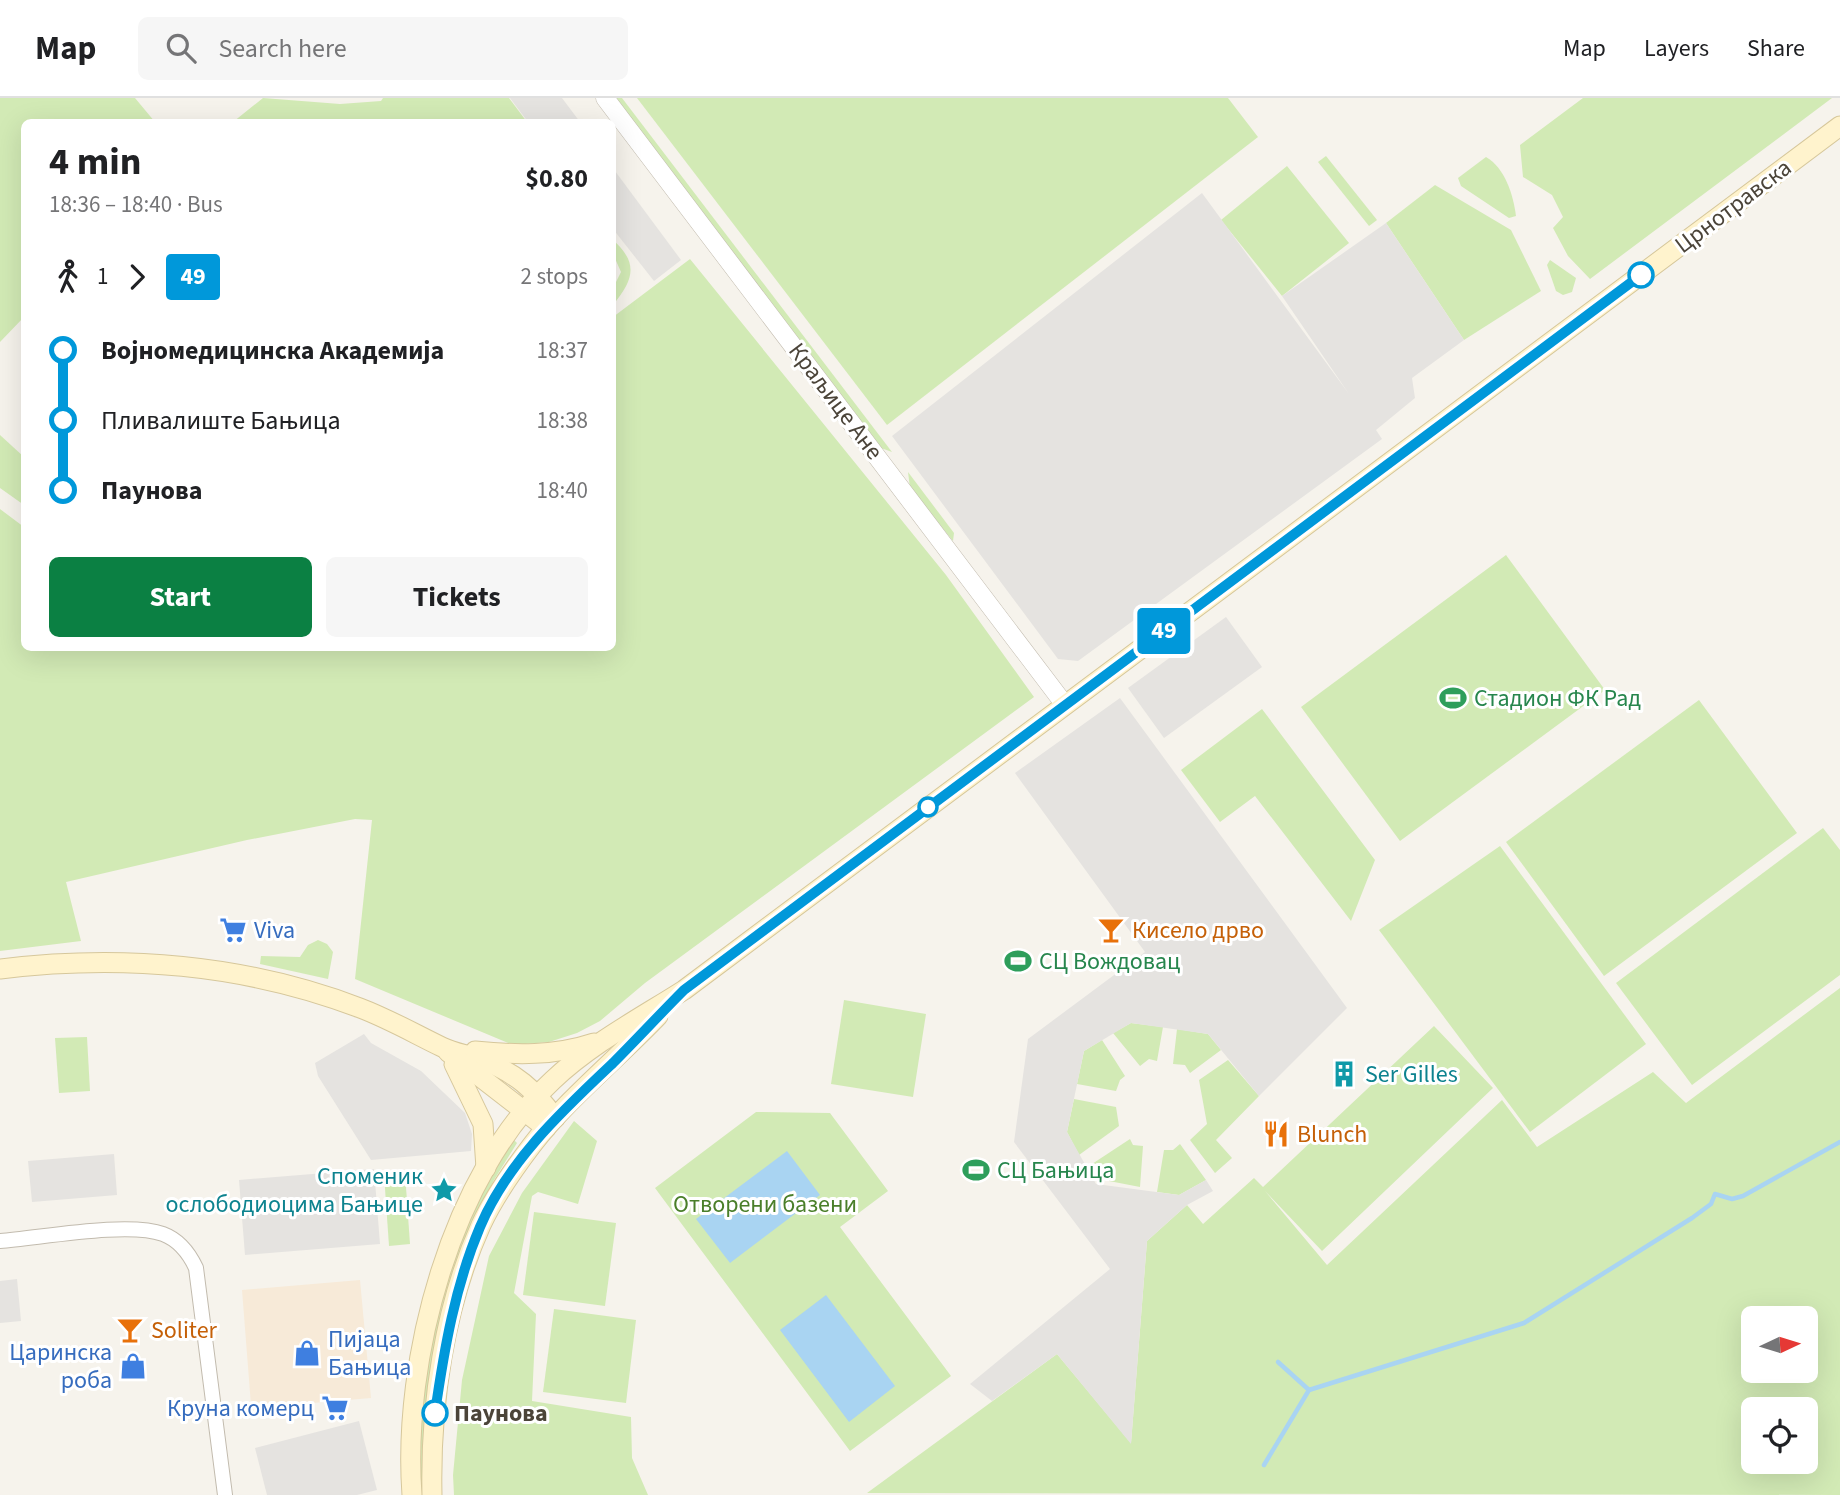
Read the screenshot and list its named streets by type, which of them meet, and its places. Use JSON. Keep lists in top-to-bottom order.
{
  "streets": {
    "main road": ["Црнотравска"],
    "street": ["Краљице Ане"]
  },
  "crossings": [
    ["Црнотравска", "Краљице Ане"]
  ],
  "parks": ["Отворени базени"],
  "places": {
    "sports": ["Стадион ФК Рад", "СЦ Вождовац", "СЦ Бањица"],
    "supermarket": ["Viva", "Круна комерц"],
    "bar": ["Кисело дрво", "Soliter"],
    "building": ["Ser Gilles"],
    "restaurant": ["Blunch"],
    "place": ["Споменик ослободиоцима Бањице"],
    "shop": ["Пијаца Бањица", "Царинска роба"],
    "other": ["Паунова"]
  },
  "lines": ["bus line 49"],
  "north": "right",
  "page": {
    "header": "Map",
    "search": "Search here",
    "nav": ["Map", "Layers", "Share"],
    "on_map": "49",
    "heading": ["4 min", "18:36 – 18:40 · Bus", "$0.80"],
    "legs": ["1", "49", "2 stops"],
    "list": [
      {
        "name": "Војномедицинска Академија",
        "value": "18:37"
      },
      {
        "name": "Пливалиште Бањица",
        "value": "18:38"
      },
      {
        "name": "Паунова",
        "value": "18:40"
      }
    ],
    "buttons": ["Start", "Tickets"]
  }
}
